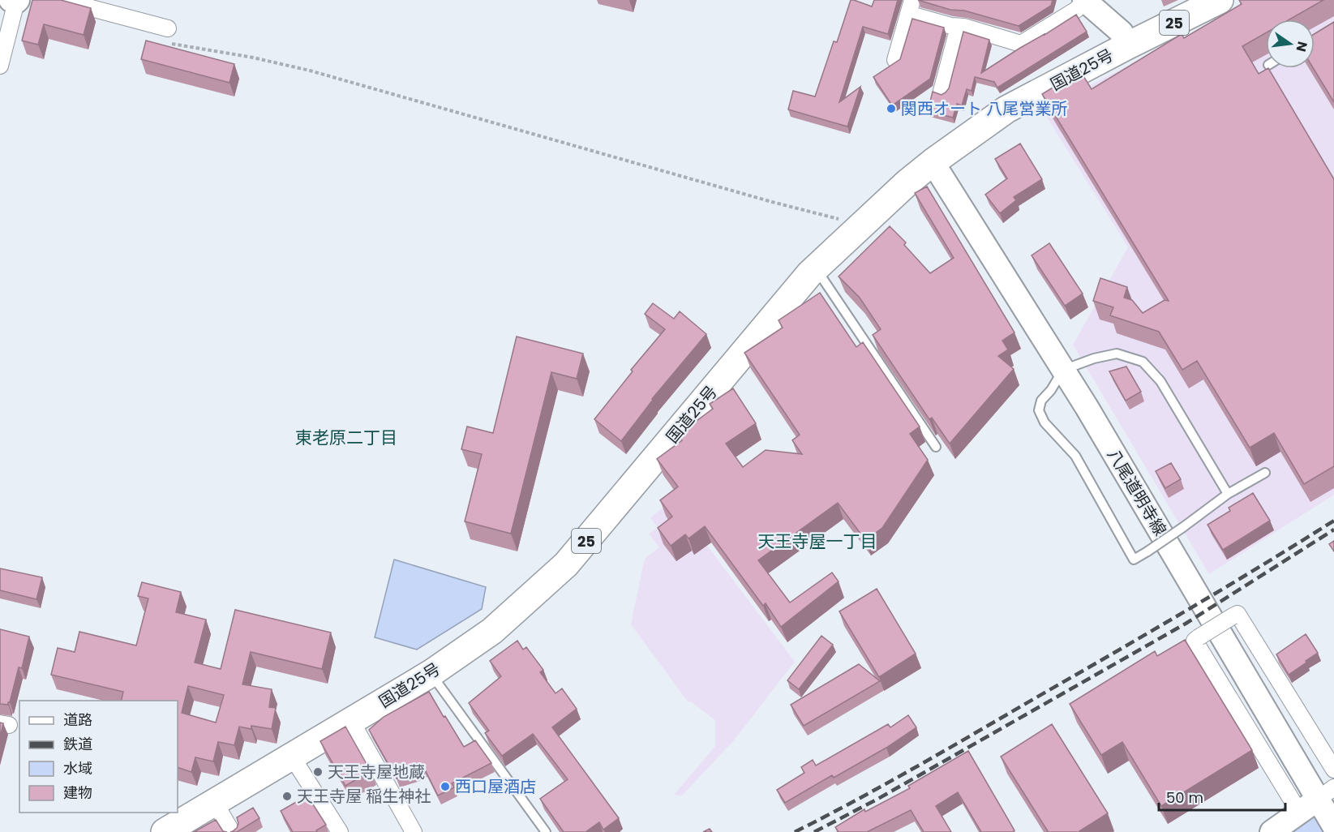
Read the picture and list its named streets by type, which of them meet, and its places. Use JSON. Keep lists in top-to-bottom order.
{
  "streets": {
    "highway": ["25", "国道25号"],
    "main road": ["八尾道明寺線"]
  },
  "crossings": [
    ["国道25号", "八尾道明寺線"]
  ],
  "districts": ["東老原二丁目", "天王寺屋一丁目"],
  "places": [
    "関西オート 八尾営業所",
    "天王寺屋地蔵",
    "西口屋酒店",
    "天王寺屋 稲生神社"
  ],
  "legend": [
    "道路",
    "鉄道",
    "水域",
    "建物"
  ],
  "scale_bar": "50 m",
  "north": "right"
}
